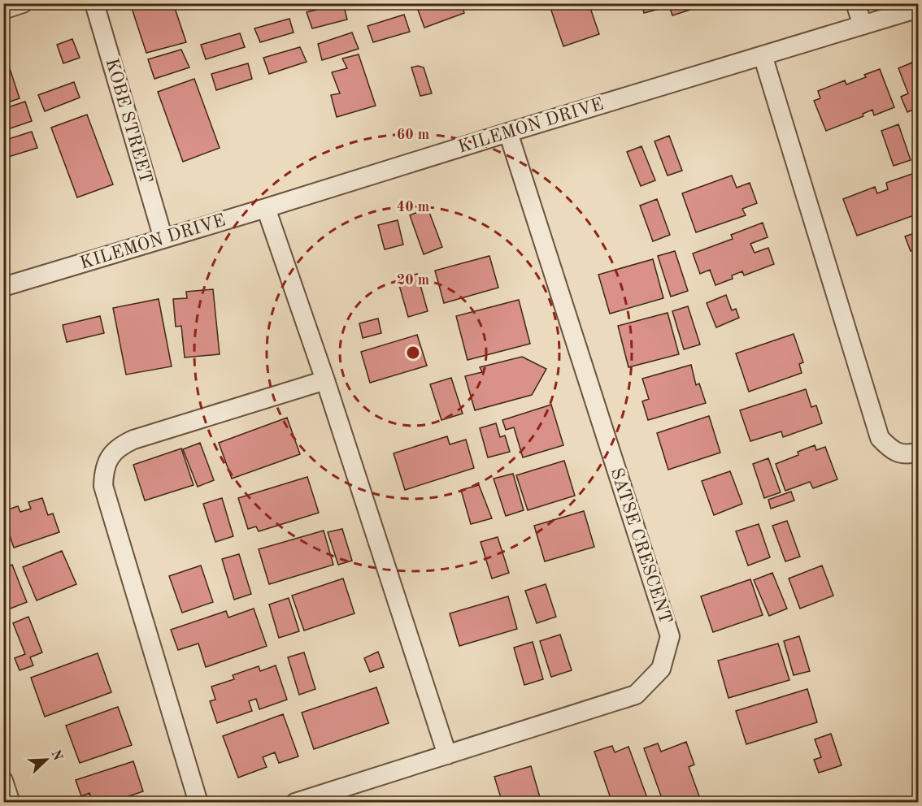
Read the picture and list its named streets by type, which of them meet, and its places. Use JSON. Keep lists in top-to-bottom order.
{
  "streets": {
    "street": ["KOBE STREET", "KILEMON DRIVE", "SATSE CRESCENT"]
  },
  "crossings": [
    ["KOBE STREET", "KILEMON DRIVE"],
    ["KILEMON DRIVE", "SATSE CRESCENT"]
  ],
  "north": "top right",
  "rings": ["60 m", "40 m", "20 m"]
}
